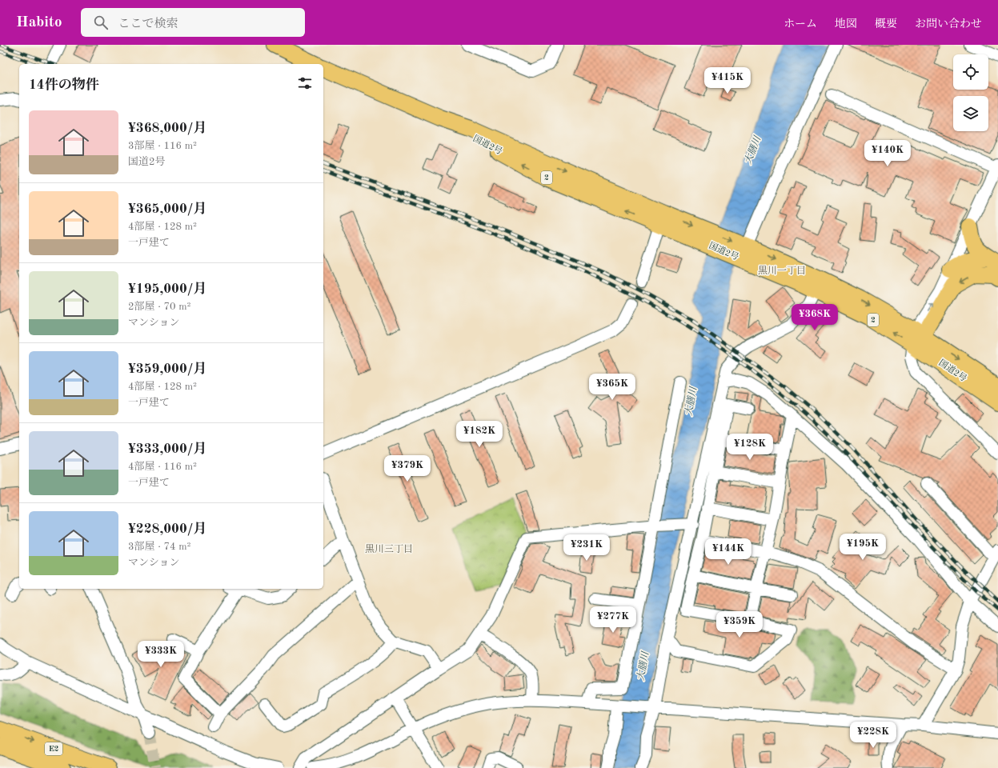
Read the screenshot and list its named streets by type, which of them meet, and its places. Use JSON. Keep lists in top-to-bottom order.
{
  "streets": {
    "highway": ["国道2号", "2", "E2"]
  },
  "districts": ["黒川一丁目", "黒川三丁目"],
  "water": ["大膳川"],
  "page": {
    "header": "Habito",
    "search": "ここで検索",
    "nav": [
      "ホーム",
      "地図",
      "概要",
      "お問い合わせ"
    ],
    "heading": "14件の物件",
    "price": [
      "¥415K",
      "¥140K",
      "¥368K",
      "¥365K",
      "¥182K",
      "¥128K",
      "¥379K",
      "¥195K",
      "¥231K",
      "¥144K",
      "¥277K",
      "¥359K",
      "¥333K",
      "¥228K"
    ],
    "list": [
      {
        "name": "¥368,000/月",
        "note": "3部屋 · 116 m² · 国道2号"
      },
      {
        "name": "¥365,000/月",
        "note": "4部屋 · 128 m² · 一戸建て"
      },
      {
        "name": "¥195,000/月",
        "note": "2部屋 · 70 m² · マンション"
      },
      {
        "name": "¥359,000/月",
        "note": "4部屋 · 128 m² · 一戸建て"
      },
      {
        "name": "¥333,000/月",
        "note": "4部屋 · 116 m² · 一戸建て"
      },
      {
        "name": "¥228,000/月",
        "note": "3部屋 · 74 m² · マンション"
      }
    ]
  }
}
